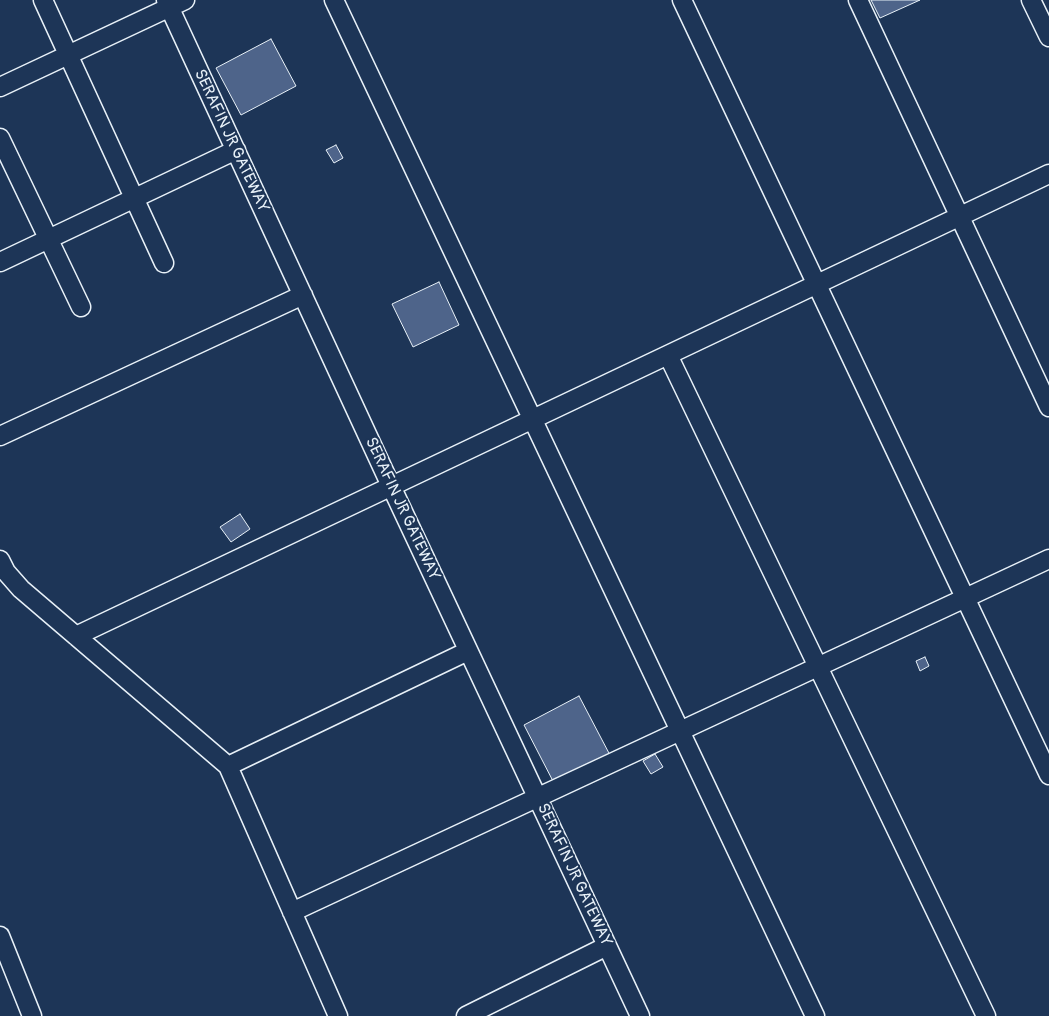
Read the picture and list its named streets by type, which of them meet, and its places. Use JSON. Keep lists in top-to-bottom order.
{
  "streets": {
    "street": ["SERAFIN JR GATEWAY"]
  }
}
